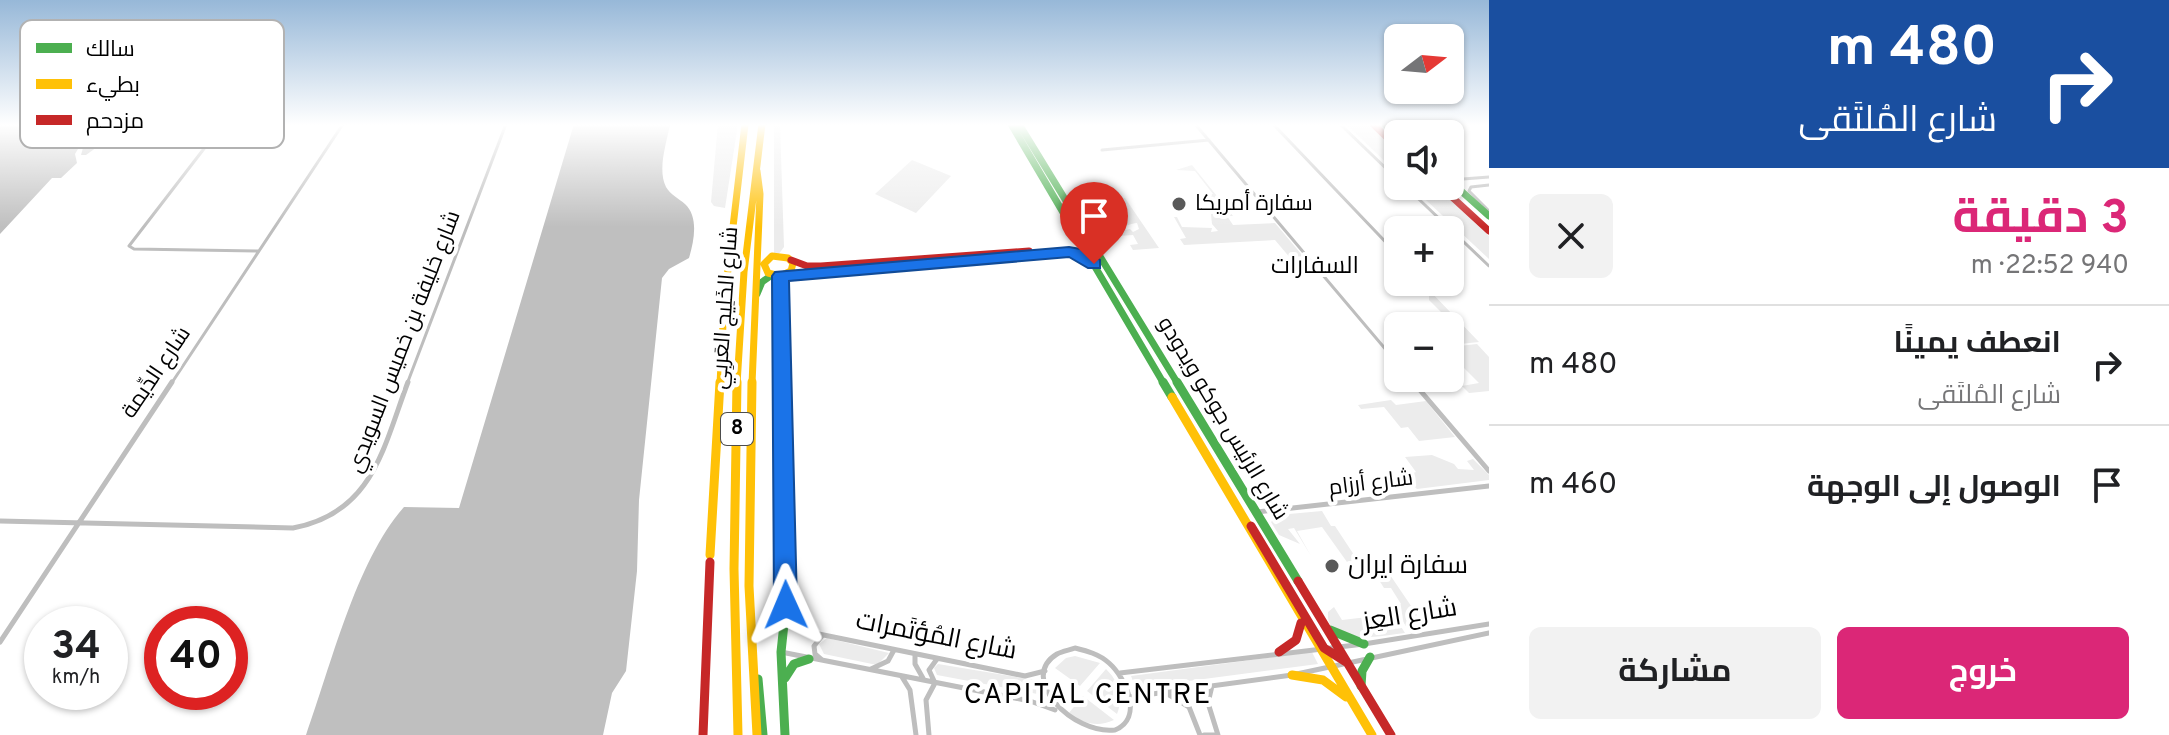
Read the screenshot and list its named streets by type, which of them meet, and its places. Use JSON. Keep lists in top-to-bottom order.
{
  "streets": {
    "main road": ["شارع الخَلِيج العَربِي", "شارع الرئيس جوكو ويدودو", "8"],
    "street": [
      "شارع خليفة بن خميس السويدي",
      "شارع الدِّيمة",
      "شارع أرزام",
      "شارع العِز",
      "شارع المُؤتَمرات"
    ]
  },
  "crossings": [
    ["شارع خليفة بن خميس السويدي", "شارع الدِّيمة"],
    ["شارع الرئيس جوكو ويدودو", "شارع أرزام"],
    ["شارع الرئيس جوكو ويدودو", "شارع العِز"]
  ],
  "districts": ["السفارات", "CAPITAL CENTRE"],
  "places": ["سفارة أمريكا", "سفارة ايران"],
  "legend": ["سالك", "بطيء", "مزدحم"],
  "north": "right",
  "page": {
    "turn": ["480 m", "شارع المُلتَقى"],
    "map_buttons": ["+", "−"],
    "heading": ["3 دقيقة", "940 m · 22:52"],
    "list": [
      {
        "name": "انعطف يمينًا",
        "note": "شارع المُلتَقى",
        "value": "480 m"
      },
      {
        "name": "الوصول إلى الوجهة",
        "value": "460 m"
      }
    ],
    "speed": "34 km/h",
    "limit": "40",
    "buttons": ["خروج", "مشاركة"]
  }
}
